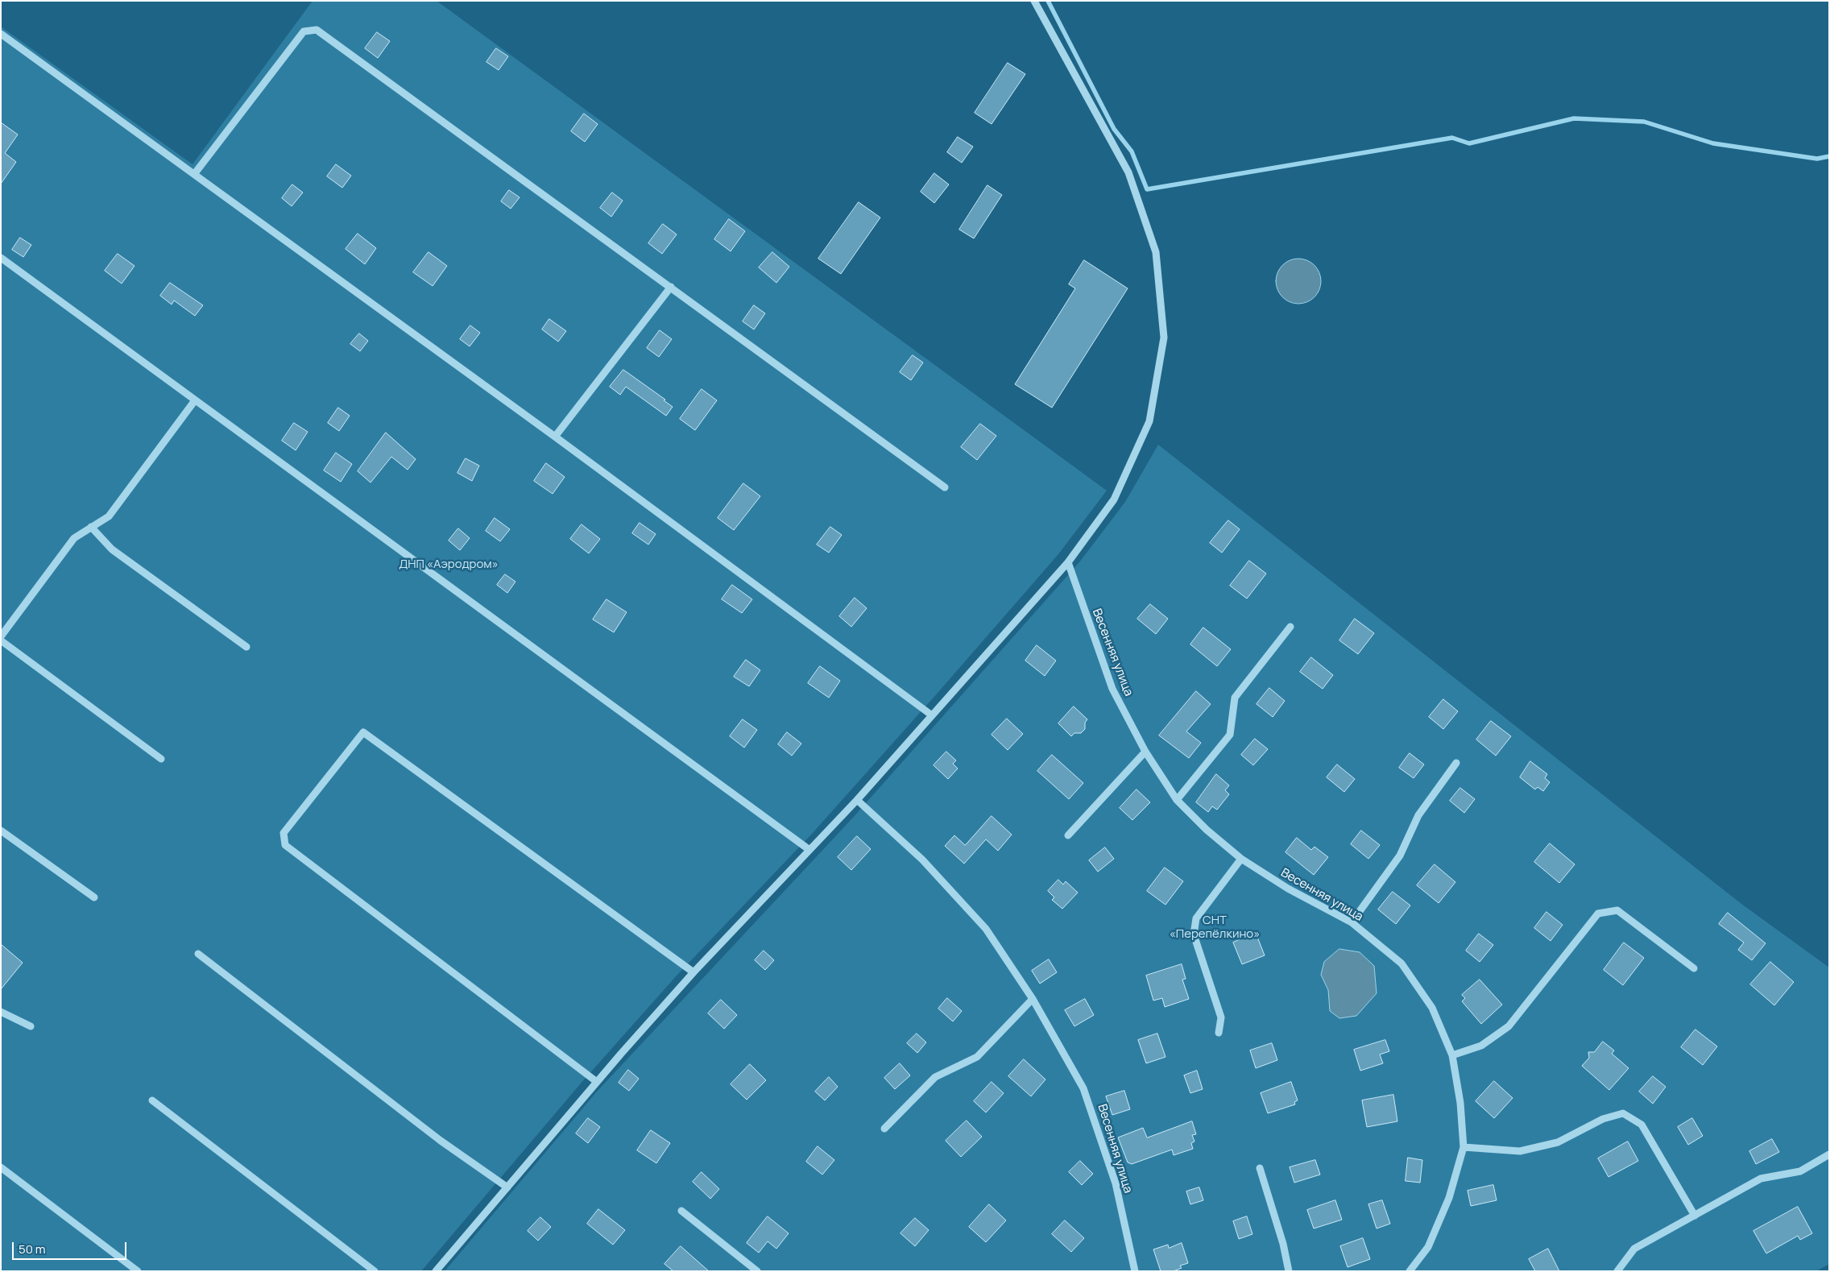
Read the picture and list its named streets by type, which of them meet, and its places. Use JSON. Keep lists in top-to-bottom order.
{
  "streets": {
    "street": ["Весенняя улица"]
  },
  "parks": ["ДНП «Аэродром»", "СНТ «Перепёлкино»"],
  "scale_bar": "50 m"
}
